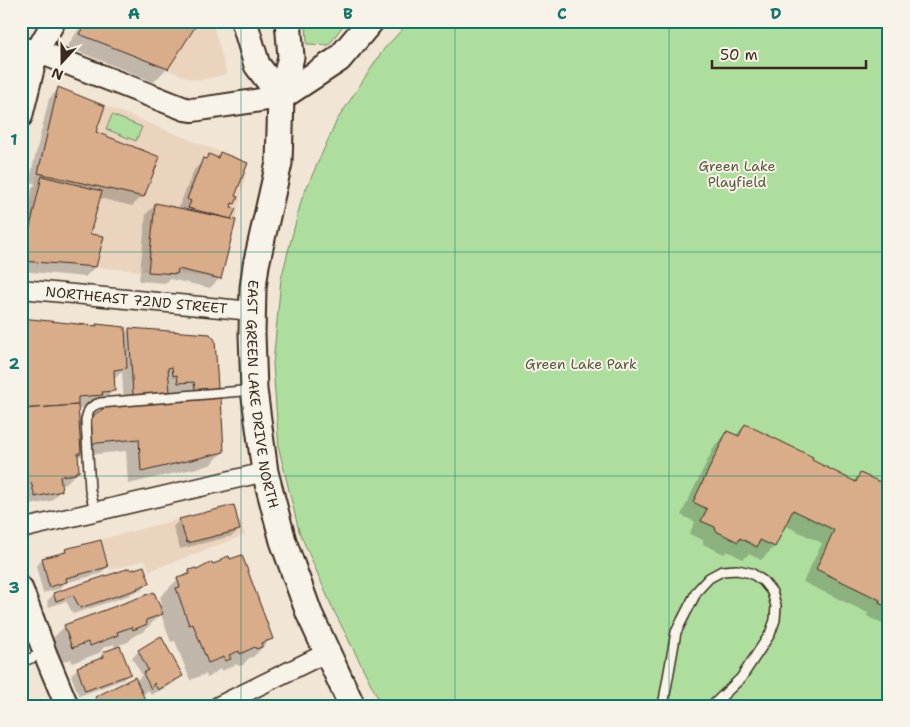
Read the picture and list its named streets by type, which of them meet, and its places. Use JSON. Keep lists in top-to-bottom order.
{
  "streets": {
    "main road": ["EAST GREEN LAKE DRIVE NORTH"],
    "street": ["NORTHEAST 72ND STREET"]
  },
  "crossings": [
    ["NORTHEAST 72ND STREET", "EAST GREEN LAKE DRIVE NORTH"]
  ],
  "parks": ["Green Lake Playfield", "Green Lake Park"],
  "scale_bar": "50 m",
  "north": "bottom",
  "grid": {
    "columns": [
      "A",
      "B",
      "C",
      "D"
    ],
    "rows": ["1", "2", "3"]
  }
}
